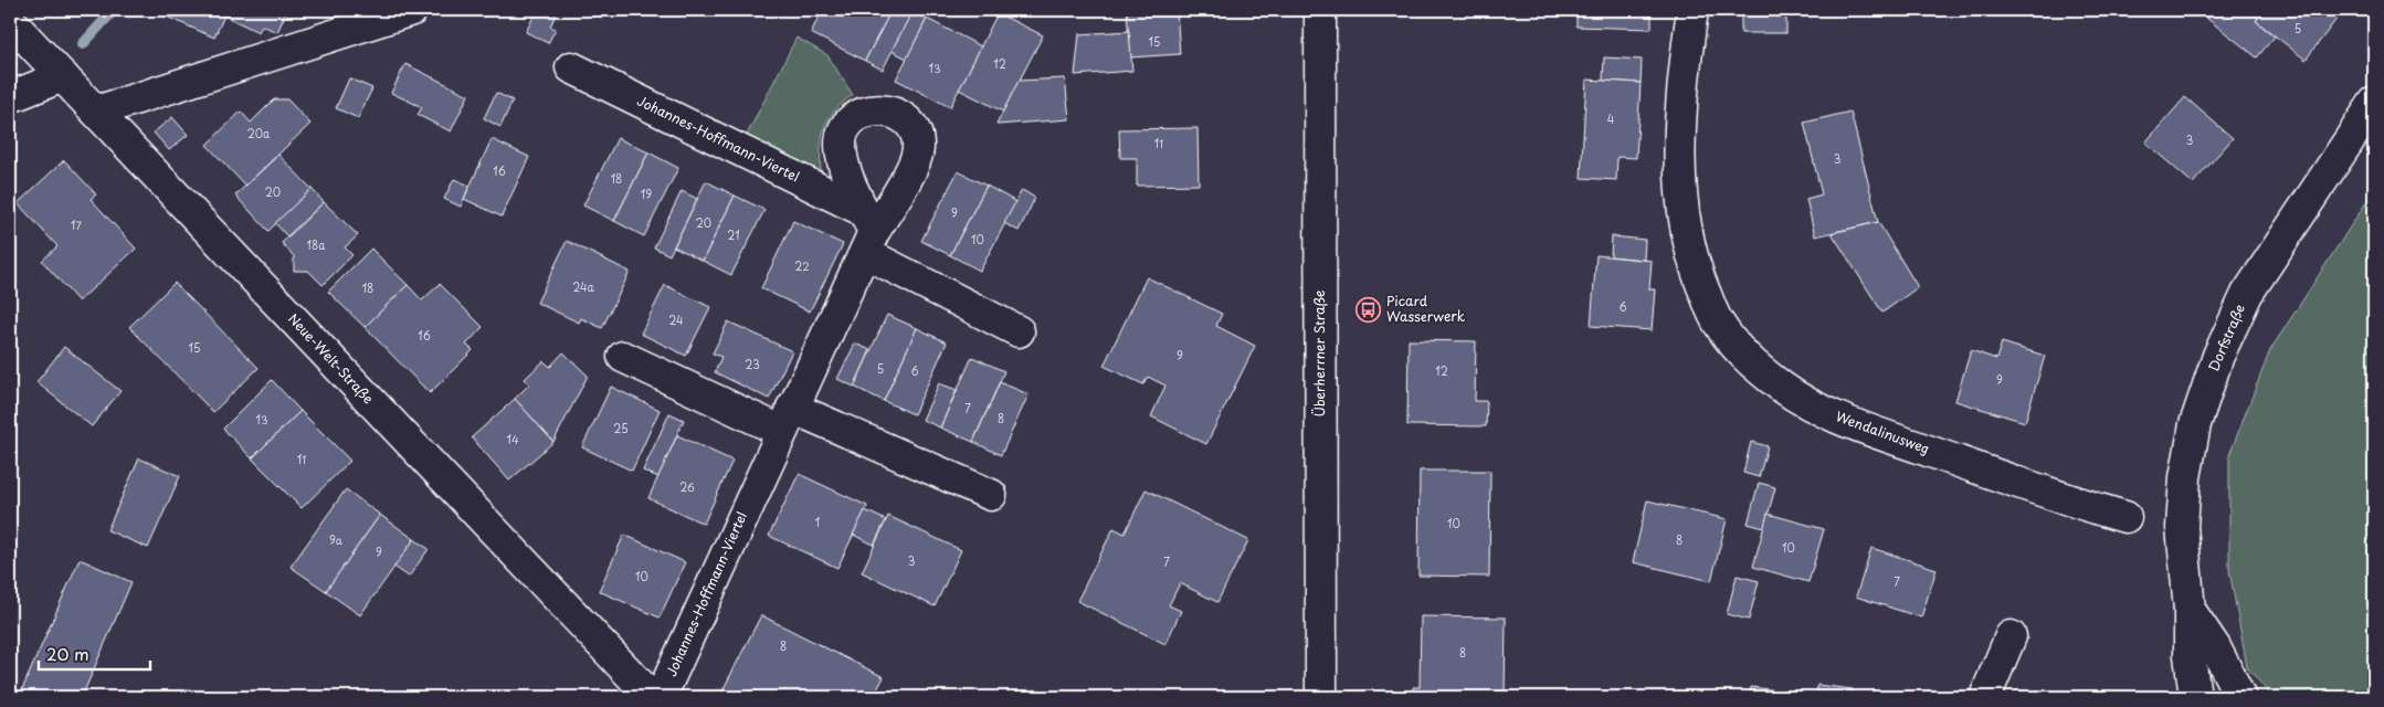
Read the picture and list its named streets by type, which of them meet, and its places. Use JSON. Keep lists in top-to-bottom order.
{
  "streets": {
    "street": [
      "Johannes-Hoffmann-Viertel",
      "Dorfstraße",
      "Überherrner Straße",
      "Neue-Welt-Straße",
      "Wendalinusweg"
    ]
  },
  "places": {
    "bus stop": ["Picard Wasserwerk"]
  },
  "house_numbers": [
    "5",
    "15",
    "12",
    "13",
    "4",
    "20a",
    "3",
    "11",
    "3",
    "16",
    "18",
    "20",
    "19",
    "9",
    "20",
    "17",
    "21",
    "10",
    "18a",
    "22",
    "24a",
    "18",
    "6",
    "24",
    "16",
    "15",
    "9",
    "23",
    "5",
    "6",
    "12",
    "9",
    "7",
    "8",
    "13",
    "25",
    "14",
    "11",
    "26",
    "1",
    "10",
    "9a",
    "8",
    "10",
    "9",
    "3",
    "7",
    "10",
    "7",
    "8",
    "8"
  ],
  "scale_bar": "20 m"
}
